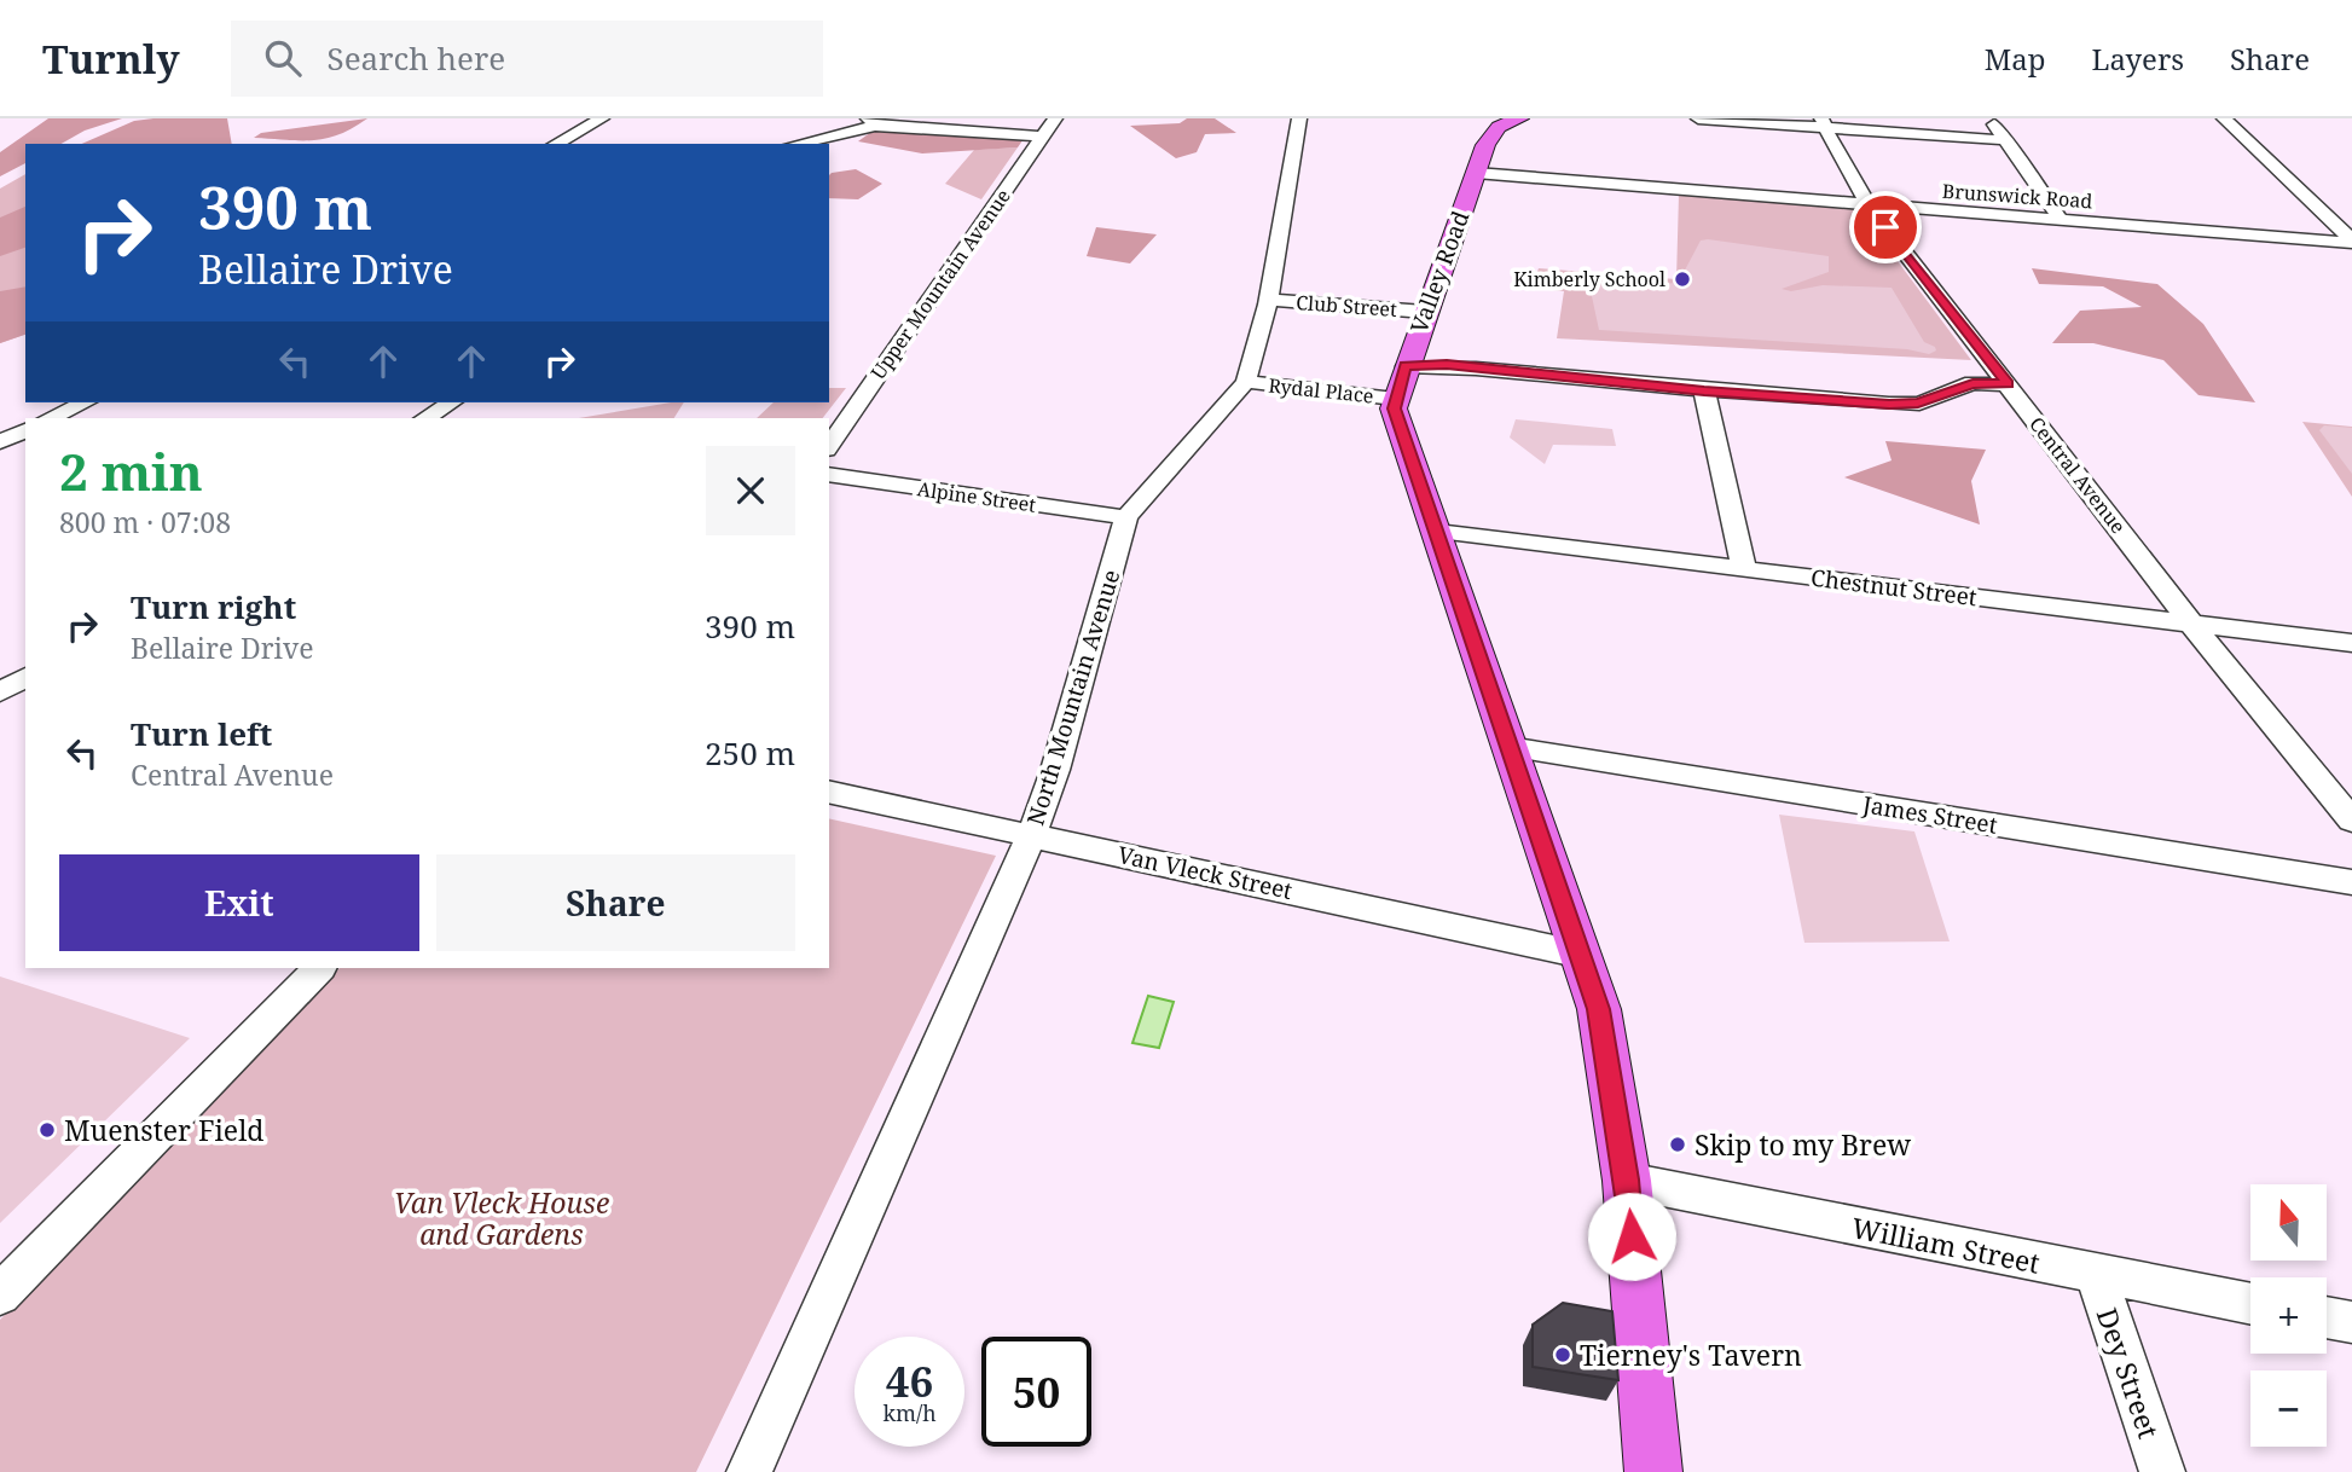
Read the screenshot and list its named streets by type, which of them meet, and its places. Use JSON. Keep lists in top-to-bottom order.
{
  "streets": {
    "main road": ["Valley Road"],
    "street": [
      "Brunswick Road",
      "Upper Mountain Avenue",
      "Club Street",
      "Rydal Place",
      "Central Avenue",
      "Alpine Street",
      "Chestnut Street",
      "North Mountain Avenue",
      "James Street",
      "Van Vleck Street",
      "William Street",
      "Dey Street"
    ]
  },
  "crossings": [
    ["Brunswick Road", "Valley Road"],
    ["Brunswick Road", "Central Avenue"],
    ["Valley Road", "Club Street"],
    ["Valley Road", "Rydal Place"],
    ["Club Street", "North Mountain Avenue"],
    ["Rydal Place", "Central Avenue"],
    ["Rydal Place", "North Mountain Avenue"],
    ["Central Avenue", "Chestnut Street"],
    ["Alpine Street", "North Mountain Avenue"],
    ["North Mountain Avenue", "Van Vleck Street"],
    ["William Street", "Dey Street"]
  ],
  "parks": ["Van Vleck House and Gardens"],
  "places": [
    "Kimberly School",
    "Muenster Field",
    "Skip to my Brew",
    "Tierney's Tavern"
  ],
  "north": "top",
  "page": {
    "header": "Turnly",
    "search": "Search here",
    "nav": ["Map", "Layers", "Share"],
    "turn": ["390 m", "Bellaire Drive"],
    "heading": ["2 min", "800 m · 07:08"],
    "list": [
      {
        "name": "Turn right",
        "note": "Bellaire Drive",
        "value": "390 m"
      },
      {
        "name": "Turn left",
        "note": "Central Avenue",
        "value": "250 m"
      }
    ],
    "buttons": ["Exit", "Share"],
    "map_buttons": ["+", "−"],
    "speed": "46 km/h",
    "limit": "50"
  }
}
